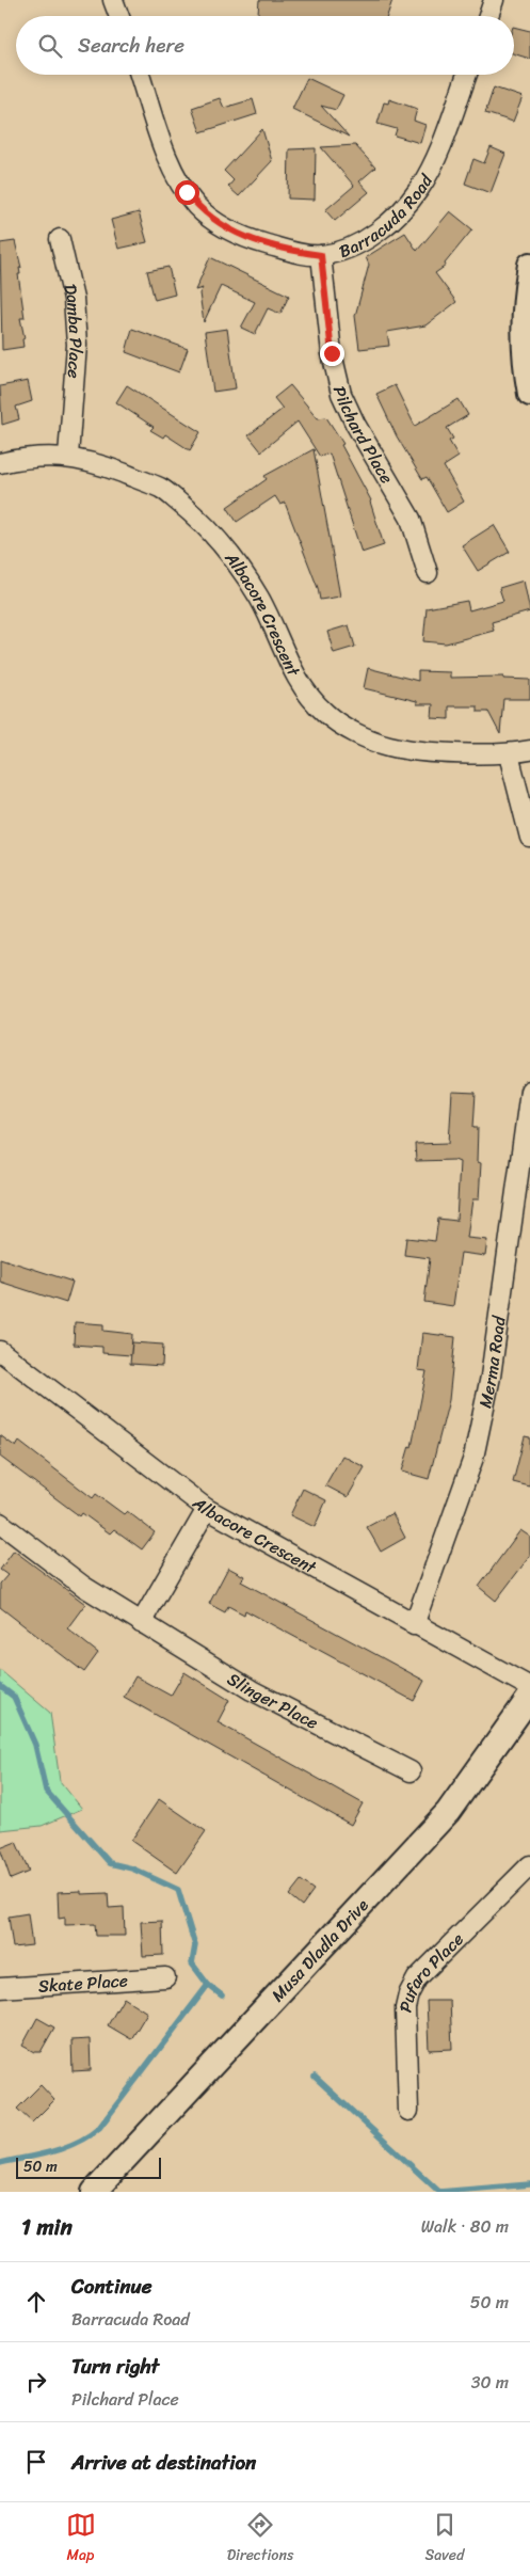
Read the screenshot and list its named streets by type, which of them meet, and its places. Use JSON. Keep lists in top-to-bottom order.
{
  "streets": {
    "street": [
      "Barracuda Road",
      "Damba Place",
      "Pilchard Place",
      "Albacore Crescent",
      "Merma Road",
      "Slinger Place",
      "Musa Dladla Drive",
      "Pufaro Place",
      "Skate Place"
    ]
  },
  "crossings": [
    ["Barracuda Road", "Pilchard Place"],
    ["Damba Place", "Albacore Crescent"],
    ["Albacore Crescent", "Merma Road"]
  ],
  "scale_bar": "50 m",
  "page": {
    "search": "Search here",
    "scale": "50 m",
    "heading": ["1 min", "Walk · 80 m"],
    "list": [
      ["Continue", "Barracuda Road", "50 m"],
      ["Turn right", "Pilchard Place", "30 m"],
      "Arrive at destination"
    ],
    "nav": ["Map", "Directions", "Saved"]
  }
}
